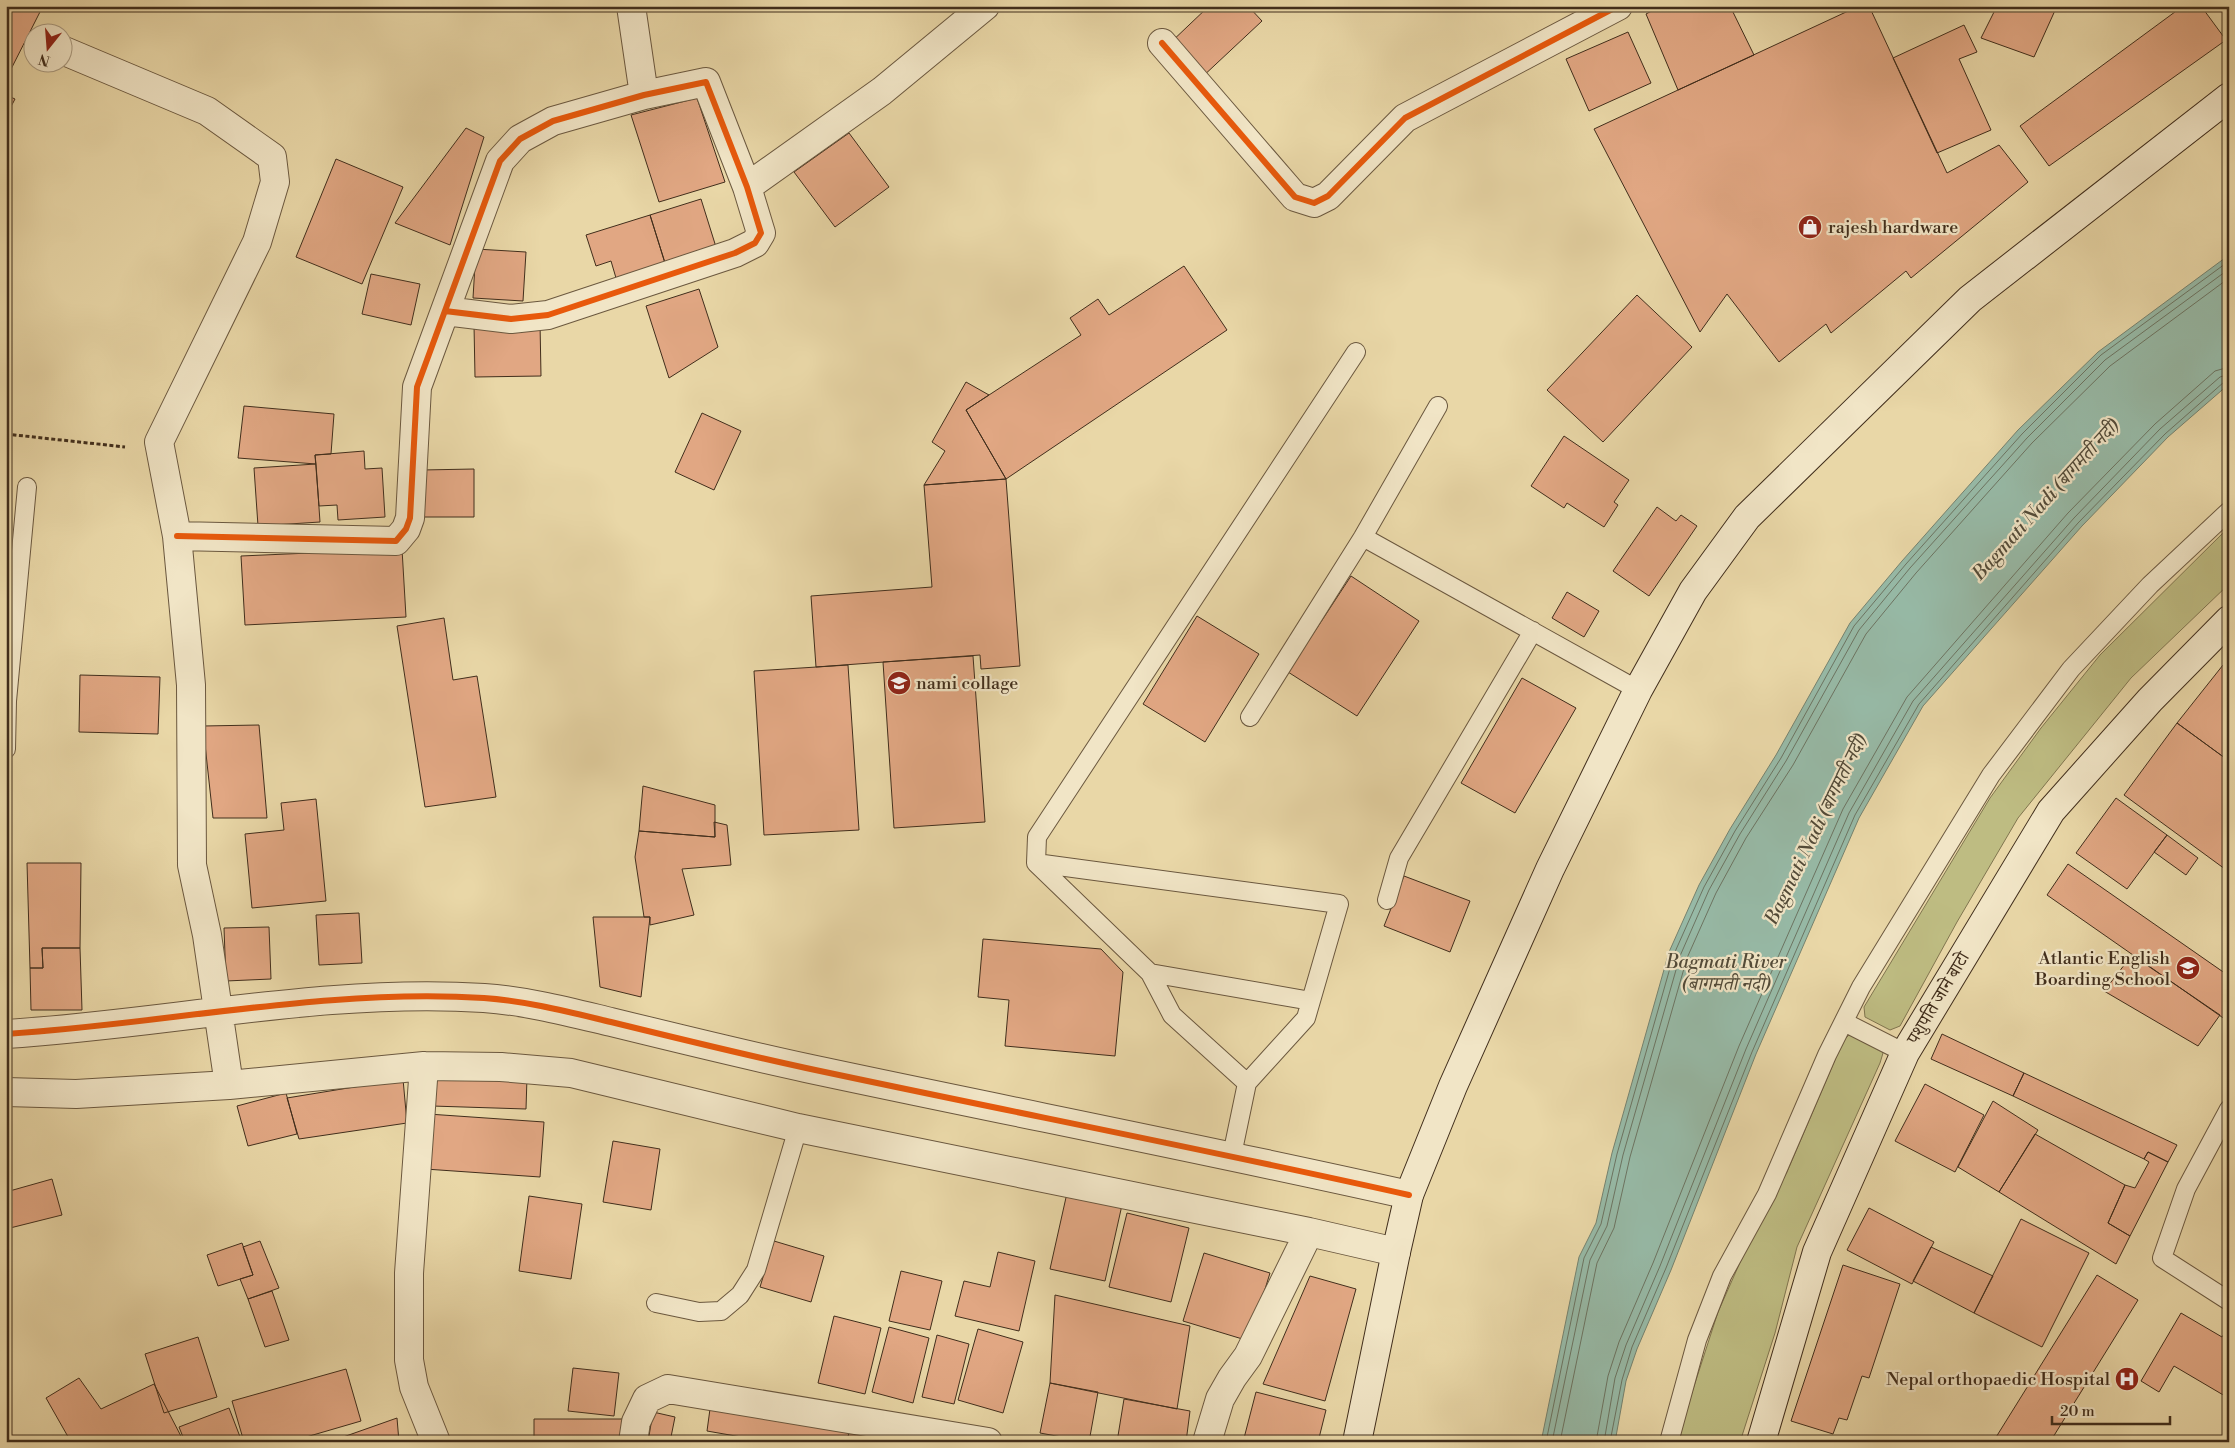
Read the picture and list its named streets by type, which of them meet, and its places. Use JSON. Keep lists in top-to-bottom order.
{
  "streets": {
    "street": ["पशुपति जाने बाटो"]
  },
  "water": ["Bagmati Nadi (बागमती नदी)", "Bagmati River (बागमती नदी)"],
  "places": {
    "shop": ["rajesh hardware"],
    "school or university": ["nami collage", "Atlantic English Boarding School"],
    "hospital": ["Nepal orthopaedic Hospital"]
  },
  "scale_bar": "20 m",
  "north": "bottom"
}
